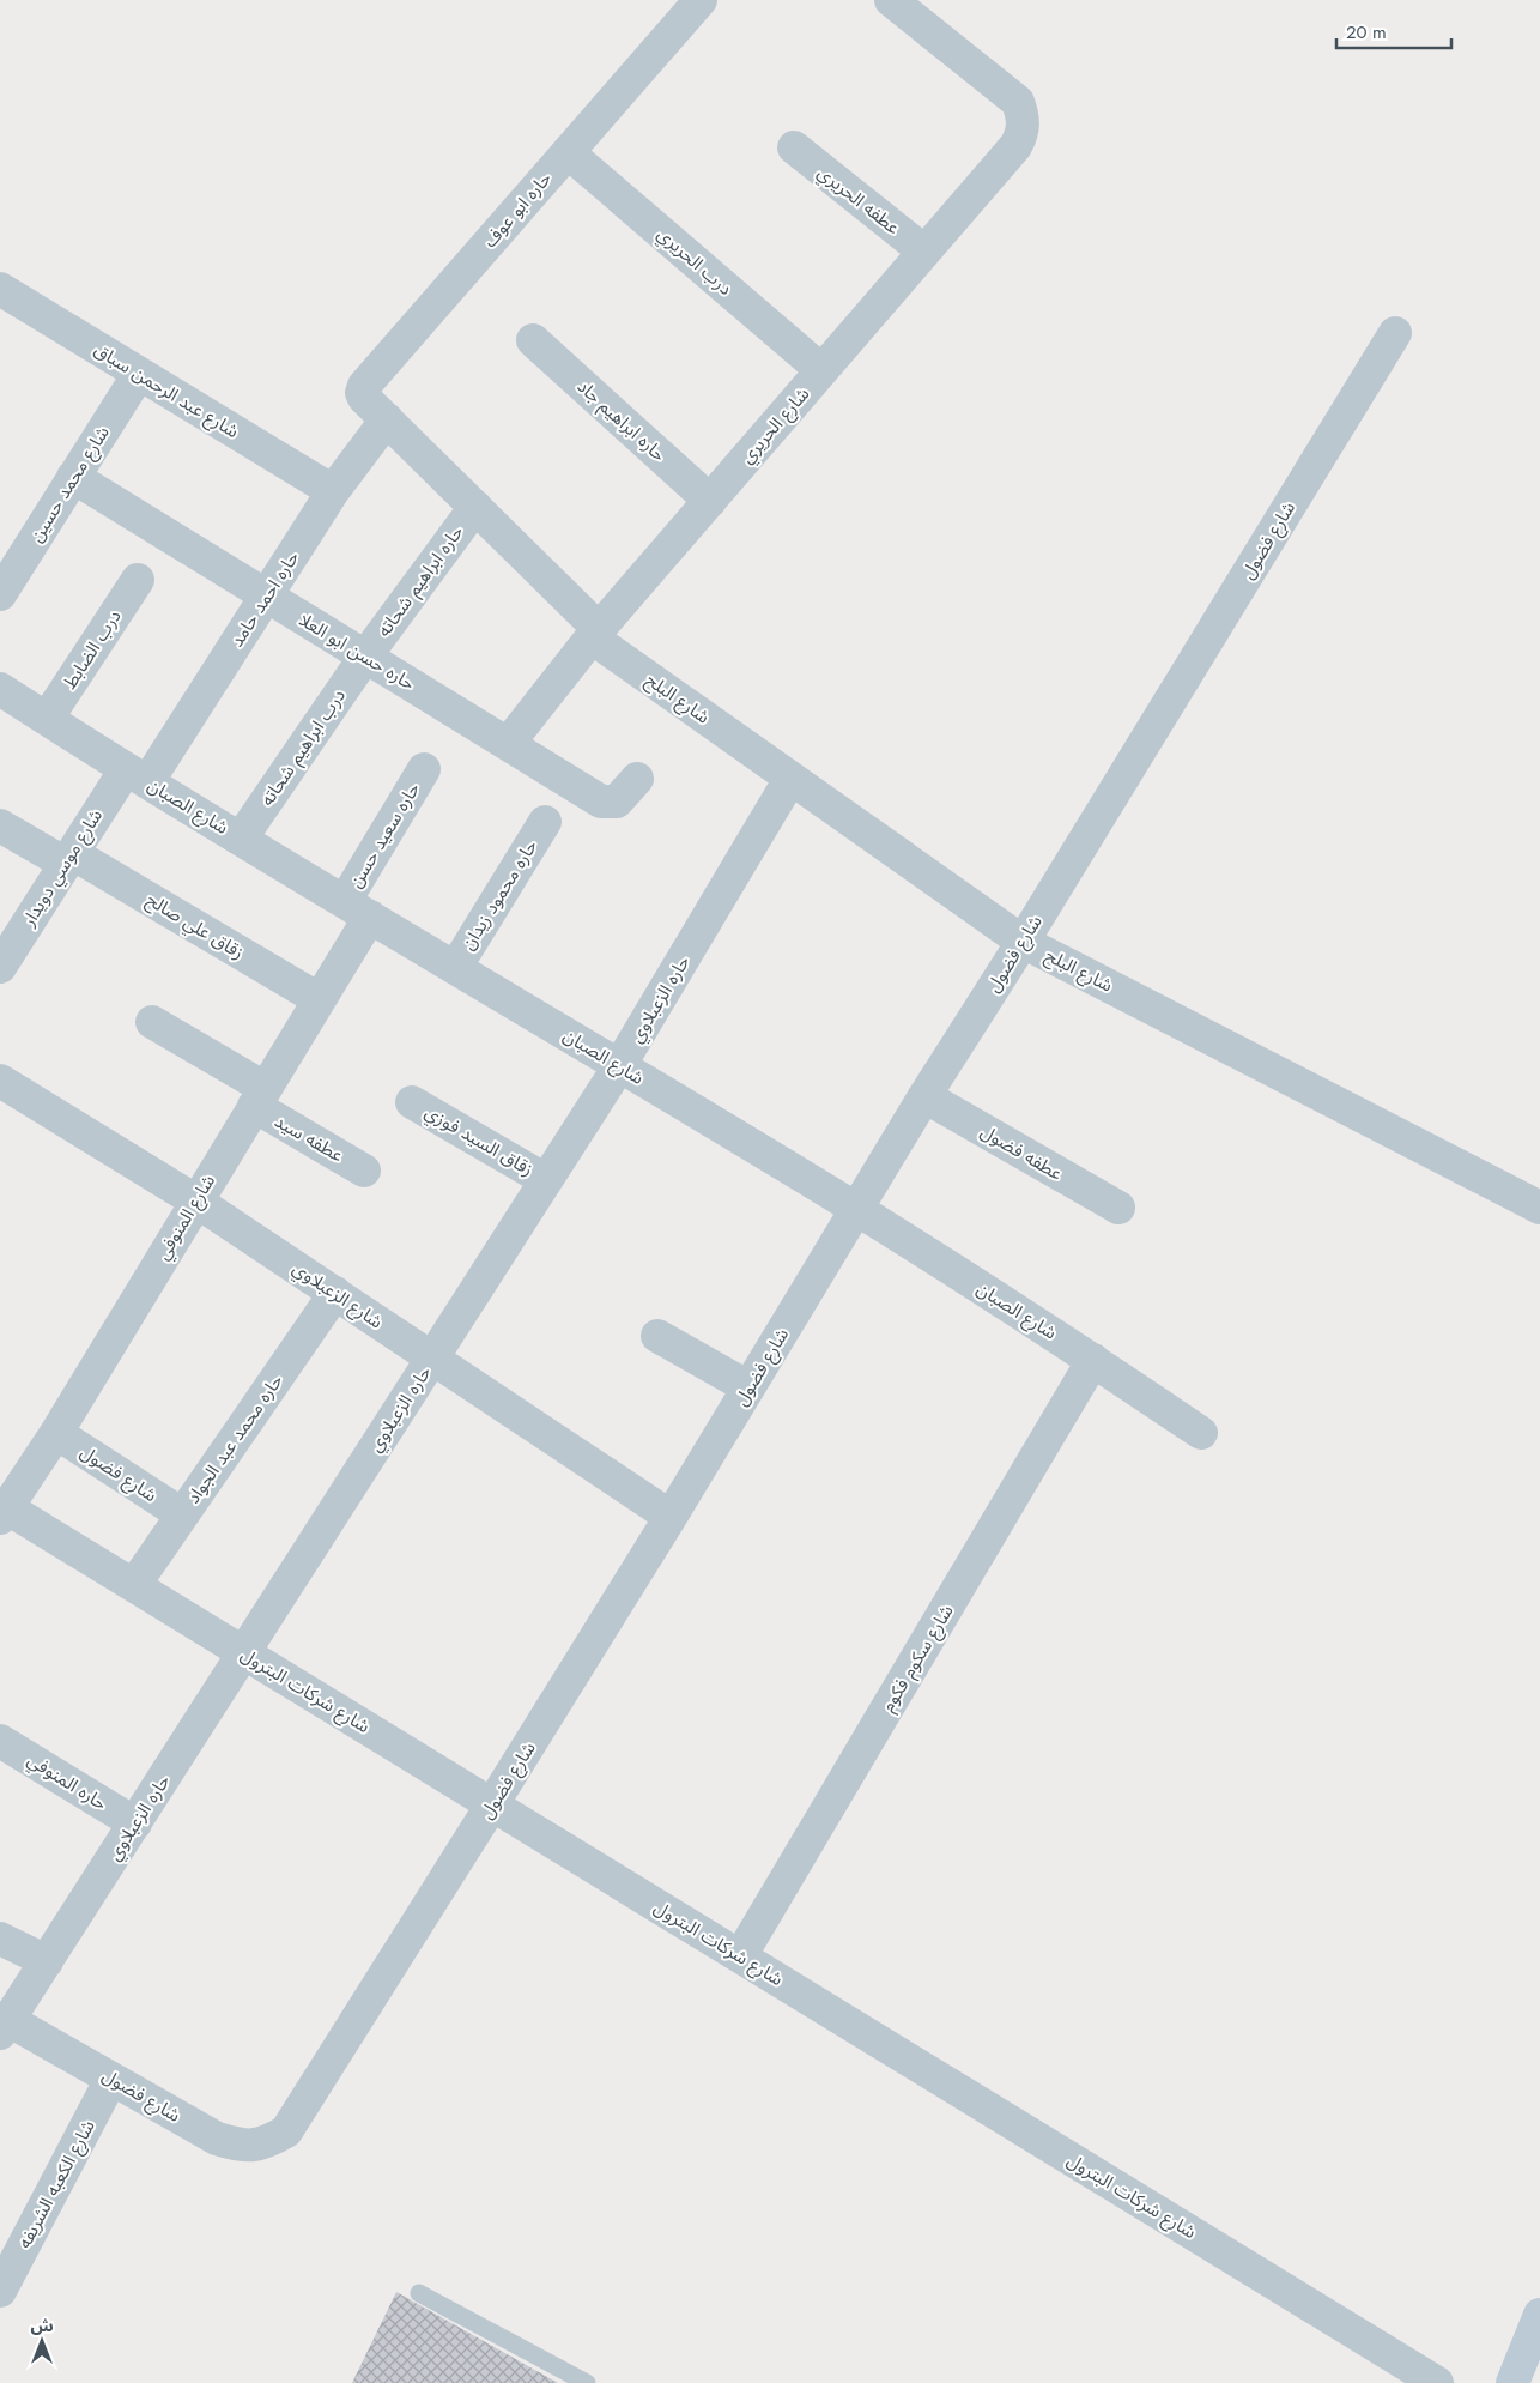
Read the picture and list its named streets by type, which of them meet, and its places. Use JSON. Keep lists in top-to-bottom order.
{
  "streets": {
    "street": [
      "عطفه الحريري",
      "حاره ابو عوف",
      "درب الحريري",
      "شارع عبد الرحمن سباق",
      "حاره ابراهيم جاد",
      "شارع الحريري",
      "شارع محمد حسين",
      "شارع فضول",
      "حاره ابراهيم شحاته",
      "حاره احمد حامد",
      "درب الضابط",
      "حاره حسن ابو العلا",
      "شارع البلح",
      "درب ابراهيم شحاته",
      "شارع الصبان",
      "حاره سعيد حسن",
      "شارع موسي دويدار",
      "حاره محمود زيدان",
      "زقاق علي صالح",
      "حاره الزعبلاوي",
      "عطفه سيد",
      "زقاق السيد فوزي",
      "عطفه فضول",
      "شارع المنوفي",
      "شارع الزعبلاوي",
      "حاره محمد عبد الجواد",
      "شارع سكوم فكوم",
      "شارع شركات البترول",
      "حاره المنوفي",
      "شارع الكعبه الشريفه"
    ]
  },
  "crossings": [
    ["عطفه الحريري", "شارع الحريري"],
    ["حاره ابو عوف", "درب الحريري"],
    ["حاره ابو عوف", "حاره احمد حامد"],
    ["حاره ابو عوف", "شارع البلح"],
    ["درب الحريري", "شارع الحريري"],
    ["شارع عبد الرحمن سباق", "شارع محمد حسين"],
    ["شارع عبد الرحمن سباق", "حاره احمد حامد"],
    ["حاره ابراهيم جاد", "شارع الحريري"],
    ["شارع الحريري", "حاره حسن ابو العلا"],
    ["شارع الحريري", "شارع البلح"],
    ["شارع محمد حسين", "حاره حسن ابو العلا"],
    ["شارع فضول", "شارع البلح"],
    ["شارع فضول", "شارع الصبان"],
    ["شارع فضول", "حاره الزعبلاوي"],
    ["شارع فضول", "عطفه فضول"],
    ["شارع فضول", "شارع المنوفي"],
    ["شارع فضول", "شارع الزعبلاوي"],
    ["شارع فضول", "حاره محمد عبد الجواد"],
    ["شارع فضول", "شارع شركات البترول"],
    ["شارع فضول", "شارع الكعبه الشريفه"],
    ["حاره ابراهيم شحاته", "حاره حسن ابو العلا"],
    ["حاره ابراهيم شحاته", "شارع البلح"],
    ["حاره ابراهيم شحاته", "درب ابراهيم شحاته"],
    ["حاره احمد حامد", "حاره حسن ابو العلا"],
    ["حاره احمد حامد", "شارع البلح"],
    ["حاره احمد حامد", "شارع الصبان"],
    ["حاره احمد حامد", "شارع موسي دويدار"],
    ["درب الضابط", "شارع الصبان"],
    ["حاره حسن ابو العلا", "درب ابراهيم شحاته"],
    ["شارع البلح", "حاره الزعبلاوي"],
    ["درب ابراهيم شحاته", "شارع الصبان"],
    ["شارع الصبان", "حاره سعيد حسن"],
    ["شارع الصبان", "شارع موسي دويدار"],
    ["شارع الصبان", "حاره محمود زيدان"],
    ["شارع الصبان", "حاره الزعبلاوي"],
    ["شارع الصبان", "شارع المنوفي"],
    ["شارع الصبان", "شارع سكوم فكوم"],
    ["حاره سعيد حسن", "شارع المنوفي"],
    ["شارع موسي دويدار", "زقاق علي صالح"],
    ["زقاق علي صالح", "شارع المنوفي"],
    ["حاره الزعبلاوي", "زقاق السيد فوزي"],
    ["حاره الزعبلاوي", "شارع الزعبلاوي"],
    ["حاره الزعبلاوي", "شارع شركات البترول"],
    ["حاره الزعبلاوي", "حاره المنوفي"],
    ["عطفه سيد", "شارع المنوفي"],
    ["شارع المنوفي", "شارع الزعبلاوي"],
    ["شارع المنوفي", "شارع شركات البترول"],
    ["شارع الزعبلاوي", "حاره محمد عبد الجواد"],
    ["حاره محمد عبد الجواد", "شارع شركات البترول"],
    ["شارع سكوم فكوم", "شارع شركات البترول"]
  ],
  "scale_bar": "20 m",
  "north": "top"
}
